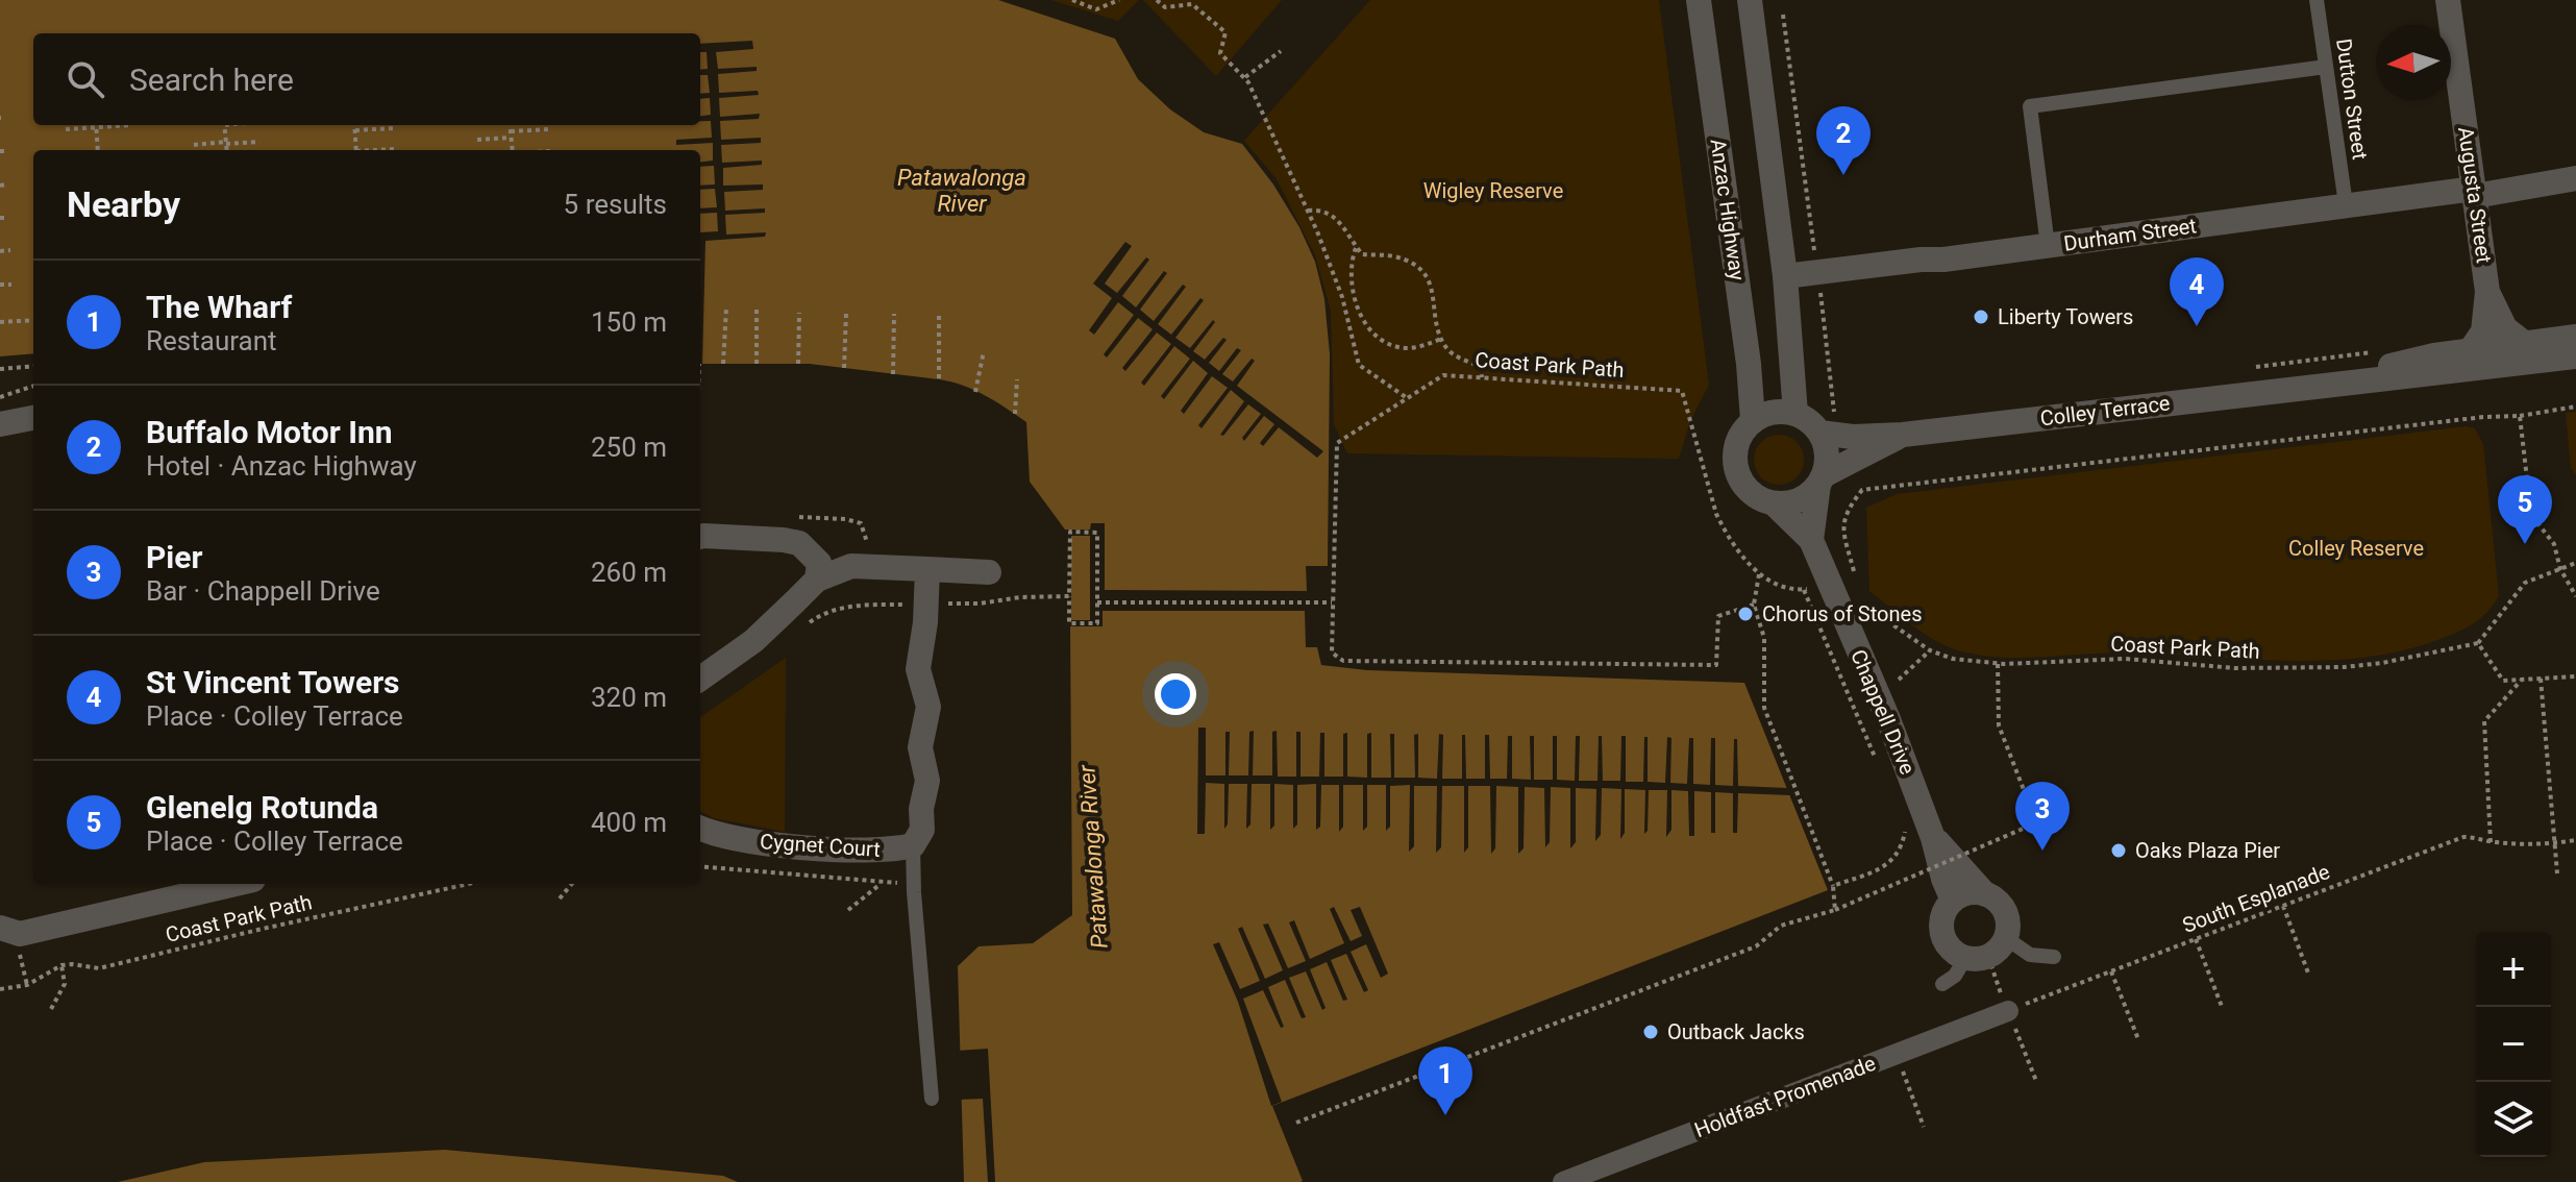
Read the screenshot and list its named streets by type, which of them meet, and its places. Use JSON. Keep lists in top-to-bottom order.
{
  "streets": {
    "street": [
      "Augusta Street",
      "Anzac Highway",
      "Durham Street",
      "Colley Terrace",
      "Chappell Drive",
      "Cygnet Court",
      "Holdfast Promenade"
    ],
    "lane": ["Dutton Street"],
    "path": ["Coast Park Path", "South Esplanade"]
  },
  "crossings": [
    ["Dutton Street", "Durham Street"],
    ["Augusta Street", "Durham Street"],
    ["Augusta Street", "Colley Terrace"],
    ["Anzac Highway", "Colley Terrace"],
    ["Anzac Highway", "Chappell Drive"],
    ["Colley Terrace", "Chappell Drive"],
    ["South Esplanade", "Holdfast Promenade"]
  ],
  "water": ["Patawalonga River"],
  "parks": ["Wigley Reserve", "Colley Reserve"],
  "places": [
    "Liberty Towers",
    "Chorus of Stones",
    "Oaks Plaza Pier",
    "Outback Jacks"
  ],
  "north": "left",
  "page": {
    "search": "Search here",
    "pins": [
      "2",
      "4",
      "5",
      "3",
      "1"
    ],
    "heading": ["Nearby", "5 results"],
    "list": [
      {
        "mark": "1",
        "name": "The Wharf",
        "note": "Restaurant",
        "value": "150 m"
      },
      {
        "mark": "2",
        "name": "Buffalo Motor Inn",
        "note": "Hotel · Anzac Highway",
        "value": "250 m"
      },
      {
        "mark": "3",
        "name": "Pier",
        "note": "Bar · Chappell Drive",
        "value": "260 m"
      },
      {
        "mark": "4",
        "name": "St Vincent Towers",
        "note": "Place · Colley Terrace",
        "value": "320 m"
      },
      {
        "mark": "5",
        "name": "Glenelg Rotunda",
        "note": "Place · Colley Terrace",
        "value": "400 m"
      }
    ],
    "map_buttons": ["+", "−"]
  }
}
